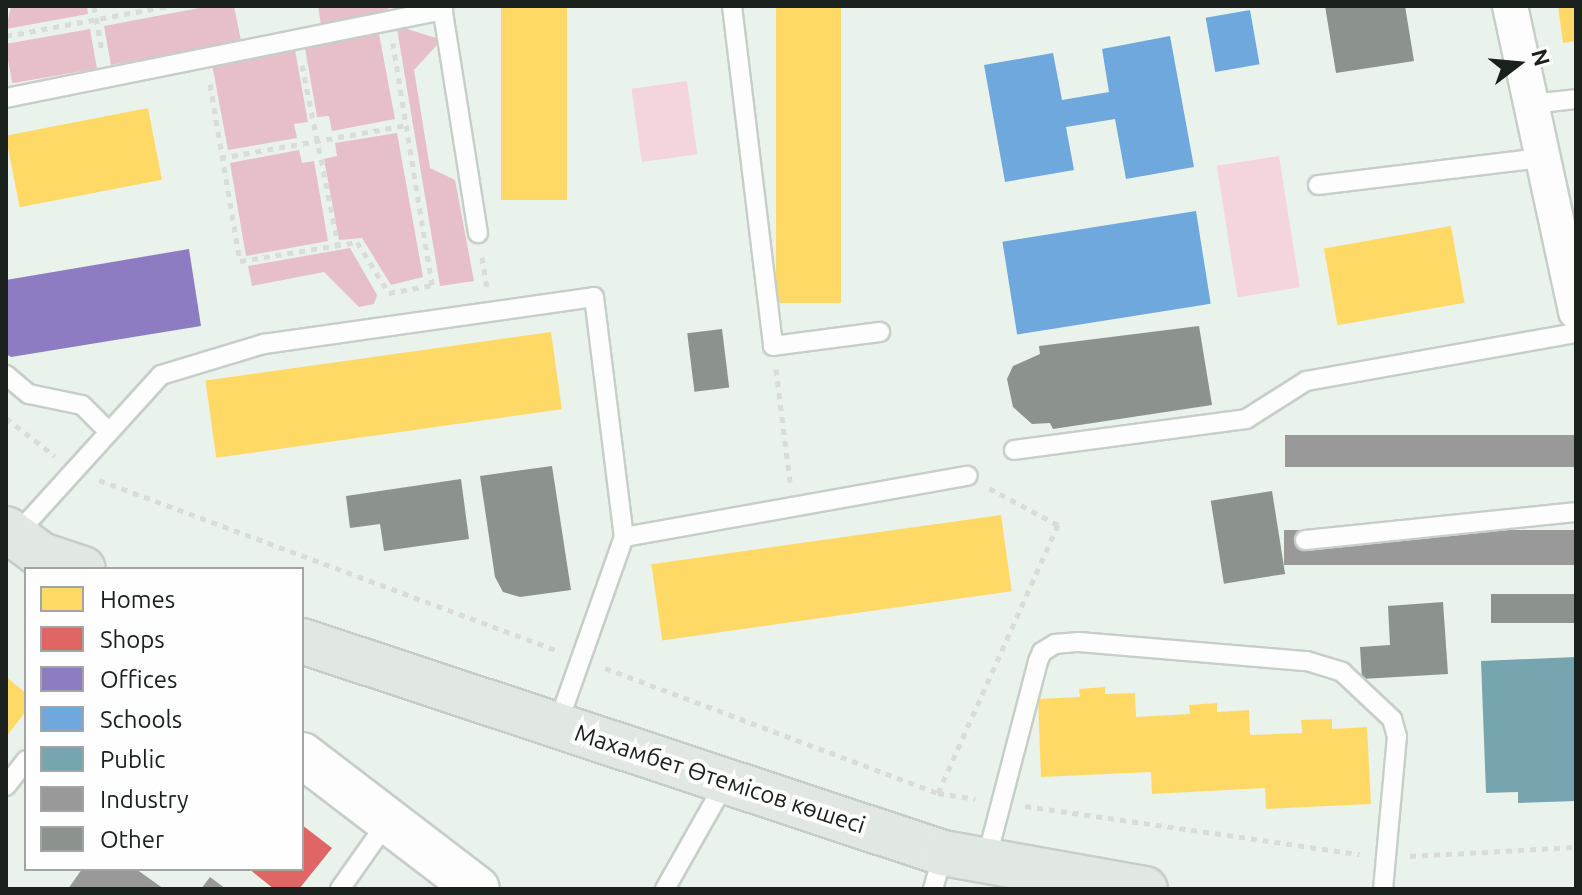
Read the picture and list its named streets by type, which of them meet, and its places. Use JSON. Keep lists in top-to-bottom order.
{
  "streets": {
    "main road": ["Махамбет Өтемісов көшесі"]
  },
  "legend": [
    "Homes",
    "Shops",
    "Offices",
    "Schools",
    "Public",
    "Industry",
    "Other"
  ],
  "north": "right"
}
